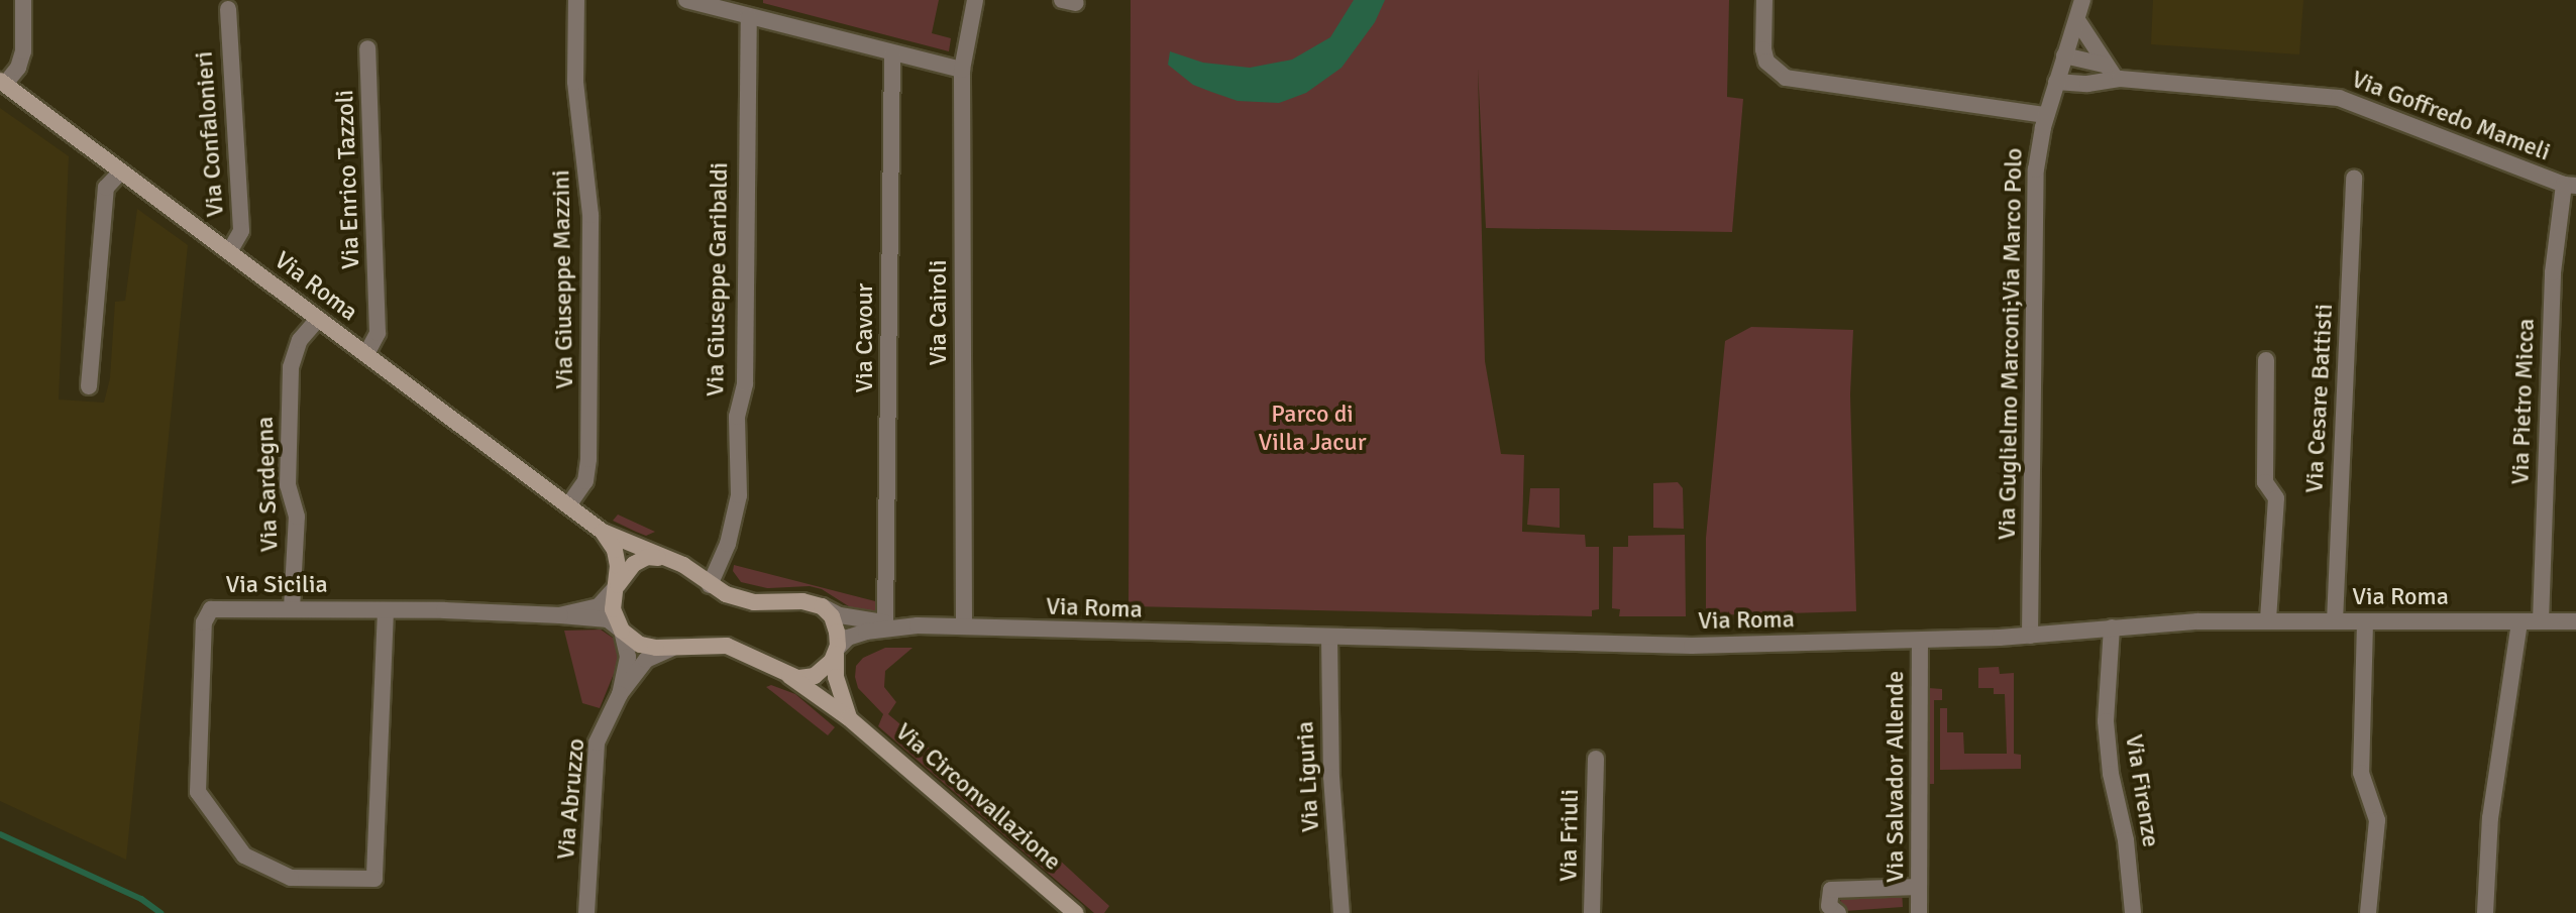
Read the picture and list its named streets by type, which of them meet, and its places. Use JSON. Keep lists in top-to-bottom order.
{
  "streets": {
    "main road": ["Via Roma", "Via Circonvallazione"],
    "street": [
      "Via Goffredo Mameli",
      "Via Confalonieri",
      "Via Enrico Tazzoli",
      "Via Giuseppe Mazzini",
      "Via Giuseppe Garibaldi",
      "Via Cairoli",
      "Via Cavour",
      "Via Guglielmo Marconi;Via Marco Polo",
      "Via Cesare Battisti",
      "Via Pietro Micca",
      "Via Sardegna",
      "Via Sicilia",
      "Via Liguria",
      "Via Salvador Allende",
      "Via Firenze",
      "Via Abruzzo",
      "Via Friuli"
    ]
  },
  "crossings": [
    ["Via Goffredo Mameli", "Via Guglielmo Marconi;Via Marco Polo"],
    ["Via Goffredo Mameli", "Via Pietro Micca"],
    ["Via Confalonieri", "Via Roma"],
    ["Via Enrico Tazzoli", "Via Roma"],
    ["Via Giuseppe Mazzini", "Via Roma"],
    ["Via Giuseppe Garibaldi", "Via Roma"],
    ["Via Roma", "Via Cairoli"],
    ["Via Roma", "Via Cavour"],
    ["Via Roma", "Via Guglielmo Marconi;Via Marco Polo"],
    ["Via Roma", "Via Cesare Battisti"],
    ["Via Roma", "Via Pietro Micca"],
    ["Via Roma", "Via Sardegna"],
    ["Via Roma", "Via Liguria"],
    ["Via Roma", "Via Salvador Allende"],
    ["Via Roma", "Via Firenze"],
    ["Via Roma", "Via Circonvallazione"],
    ["Via Sardegna", "Via Sicilia"],
    ["Via Sicilia", "Via Abruzzo"]
  ],
  "parks": ["Parco di Villa Jacur"]
}
